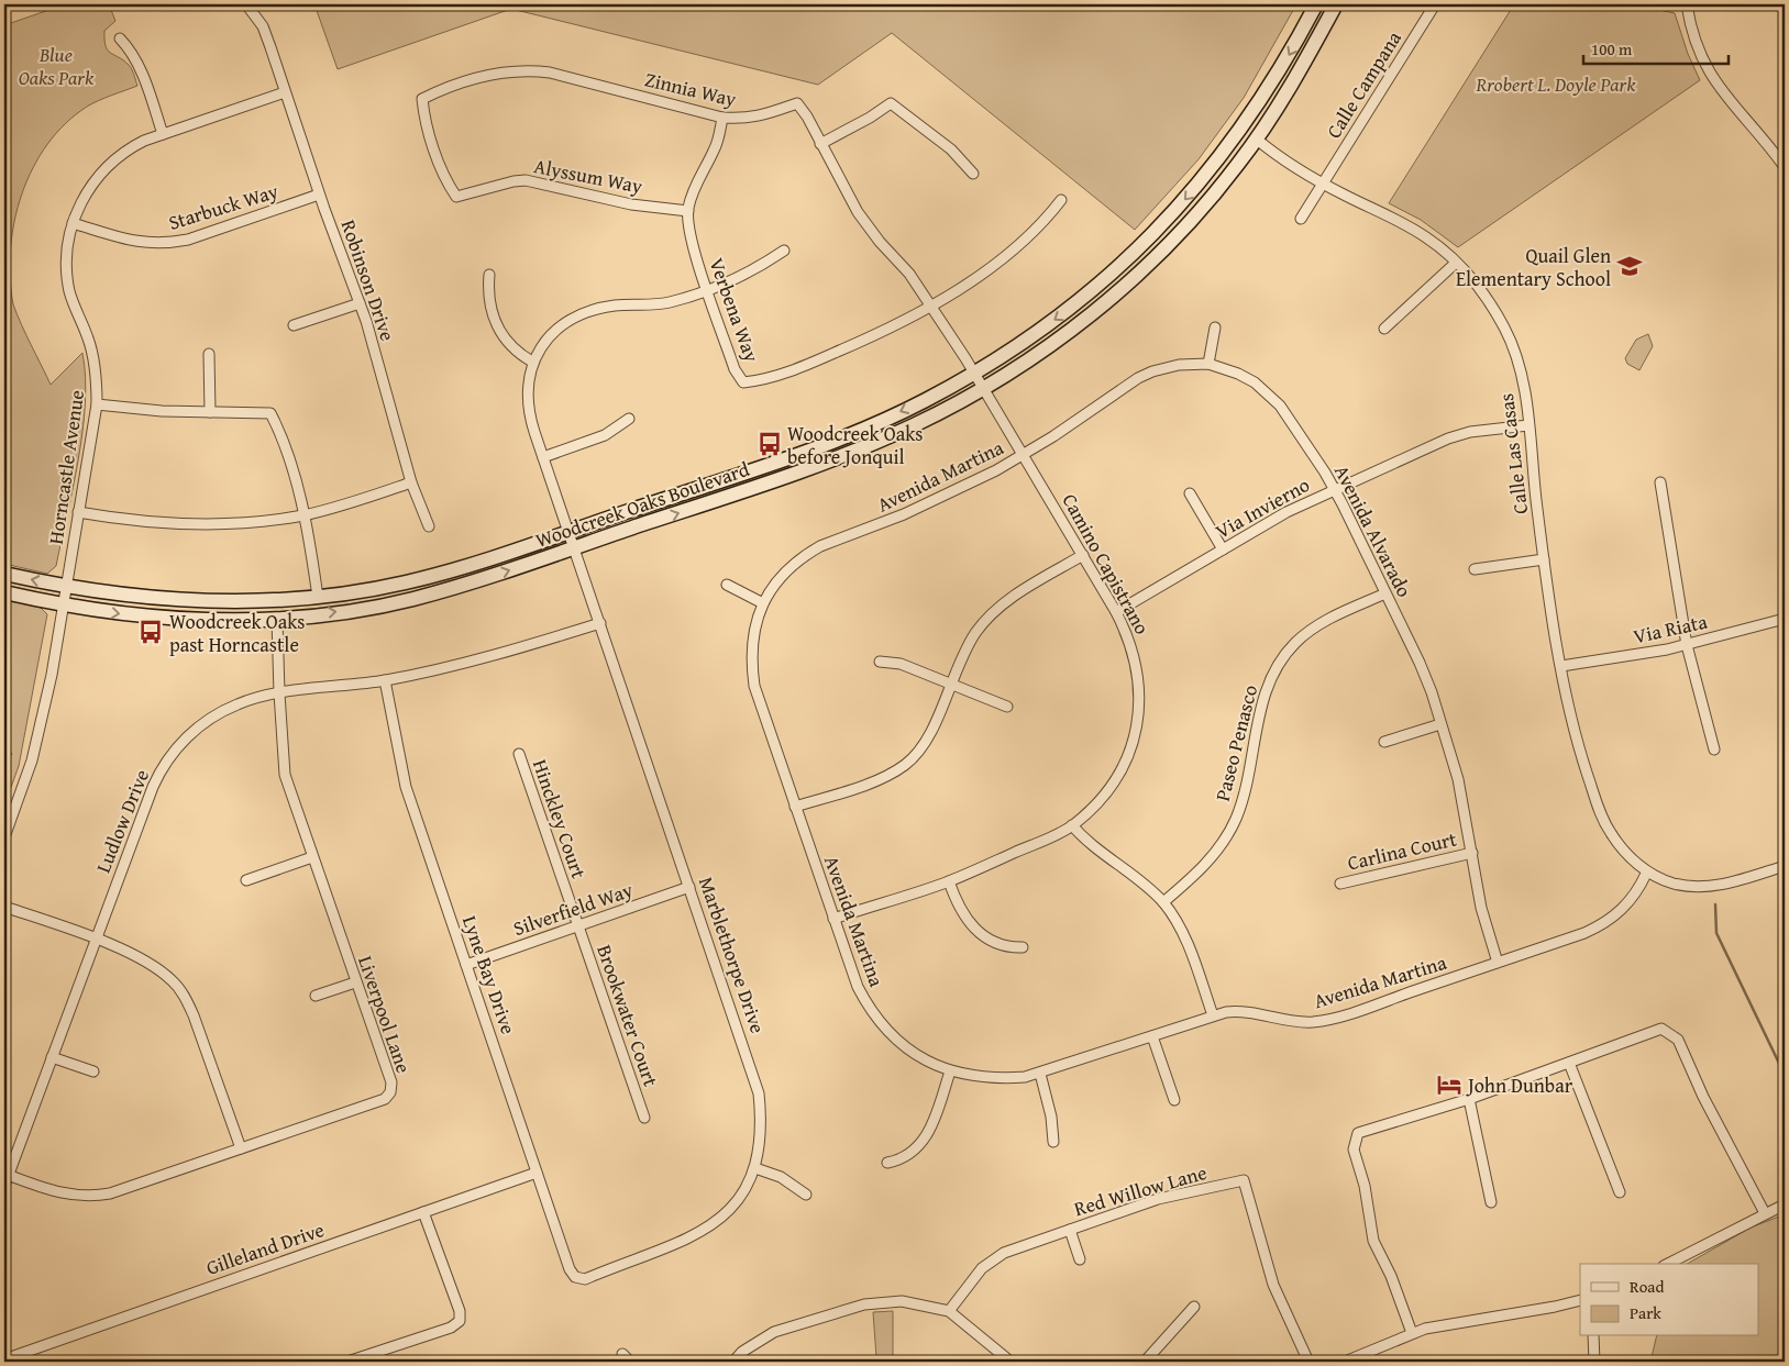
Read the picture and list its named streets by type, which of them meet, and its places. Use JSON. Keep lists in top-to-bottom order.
{
  "streets": {
    "main road": ["Woodcreek Oaks Boulevard"],
    "street": [
      "Calle Campana",
      "Zinnia Way",
      "Alyssum Way",
      "Starbuck Way",
      "Robinson Drive",
      "Verbena Way",
      "Calle Las Casas",
      "Horncastle Avenue",
      "Avenida Martina",
      "Via Invierno",
      "Avenida Alvarado",
      "Camino Capistrano",
      "Via Riata",
      "Paseo Penasco",
      "Hinckley Court",
      "Ludlow Drive",
      "Carlina Court",
      "Silverfield Way",
      "Marblethorpe Drive",
      "Lyne Bay Drive",
      "Liverpool Lane",
      "Brookwater Court",
      "Red Willow Lane",
      "Gilleland Drive"
    ]
  },
  "crossings": [
    ["Calle Campana", "Calle Las Casas"],
    ["Zinnia Way", "Alyssum Way"],
    ["Zinnia Way", "Verbena Way"],
    ["Zinnia Way", "Woodcreek Oaks Boulevard"],
    ["Zinnia Way", "Camino Capistrano"],
    ["Alyssum Way", "Verbena Way"],
    ["Starbuck Way", "Robinson Drive"],
    ["Starbuck Way", "Horncastle Avenue"],
    ["Robinson Drive", "Horncastle Avenue"],
    ["Calle Las Casas", "Avenida Martina"],
    ["Calle Las Casas", "Woodcreek Oaks Boulevard"],
    ["Calle Las Casas", "Via Invierno"],
    ["Calle Las Casas", "Via Riata"],
    ["Horncastle Avenue", "Woodcreek Oaks Boulevard"],
    ["Avenida Martina", "Avenida Alvarado"],
    ["Avenida Martina", "Camino Capistrano"],
    ["Woodcreek Oaks Boulevard", "Camino Capistrano"],
    ["Woodcreek Oaks Boulevard", "Marblethorpe Drive"],
    ["Woodcreek Oaks Boulevard", "Liverpool Lane"],
    ["Via Invierno", "Avenida Alvarado"],
    ["Via Invierno", "Camino Capistrano"],
    ["Avenida Alvarado", "Camino Capistrano"],
    ["Avenida Alvarado", "Paseo Penasco"],
    ["Avenida Alvarado", "Carlina Court"],
    ["Hinckley Court", "Silverfield Way"],
    ["Hinckley Court", "Brookwater Court"],
    ["Ludlow Drive", "Marblethorpe Drive"],
    ["Ludlow Drive", "Lyne Bay Drive"],
    ["Ludlow Drive", "Liverpool Lane"],
    ["Silverfield Way", "Marblethorpe Drive"],
    ["Silverfield Way", "Lyne Bay Drive"],
    ["Silverfield Way", "Brookwater Court"],
    ["Marblethorpe Drive", "Lyne Bay Drive"],
    ["Lyne Bay Drive", "Gilleland Drive"]
  ],
  "parks": ["Blue Oaks Park", "Rrobert L. Doyle Park"],
  "places": {
    "school or university": ["Quail Glen Elementary School"],
    "bus stop": ["Woodcreek Oaks before Jonquil", "Woodcreek Oaks past Horncastle"],
    "hotel": ["John Dunbar"]
  },
  "legend": ["Road", "Park"],
  "scale_bar": "100 m"
}
